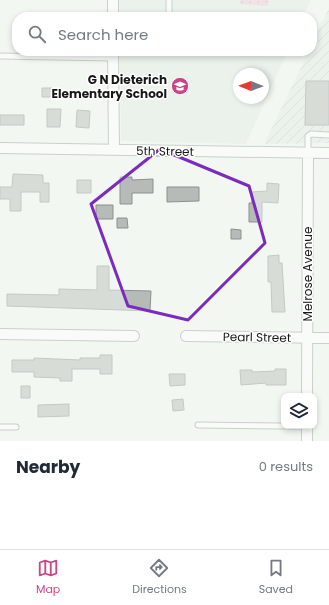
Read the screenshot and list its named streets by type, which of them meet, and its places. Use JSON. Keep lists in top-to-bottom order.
{
  "streets": {
    "street": ["5th Street", "Melrose Avenue", "Pearl Street"]
  },
  "crossings": [
    ["5th Street", "Melrose Avenue"],
    ["Melrose Avenue", "Pearl Street"]
  ],
  "places": {
    "school or university": ["G N Dieterich Elementary School"]
  },
  "north": "left",
  "page": {
    "search": "Search here",
    "heading": ["Nearby", "0 results"],
    "nav": ["Map", "Directions", "Saved"]
  }
}
